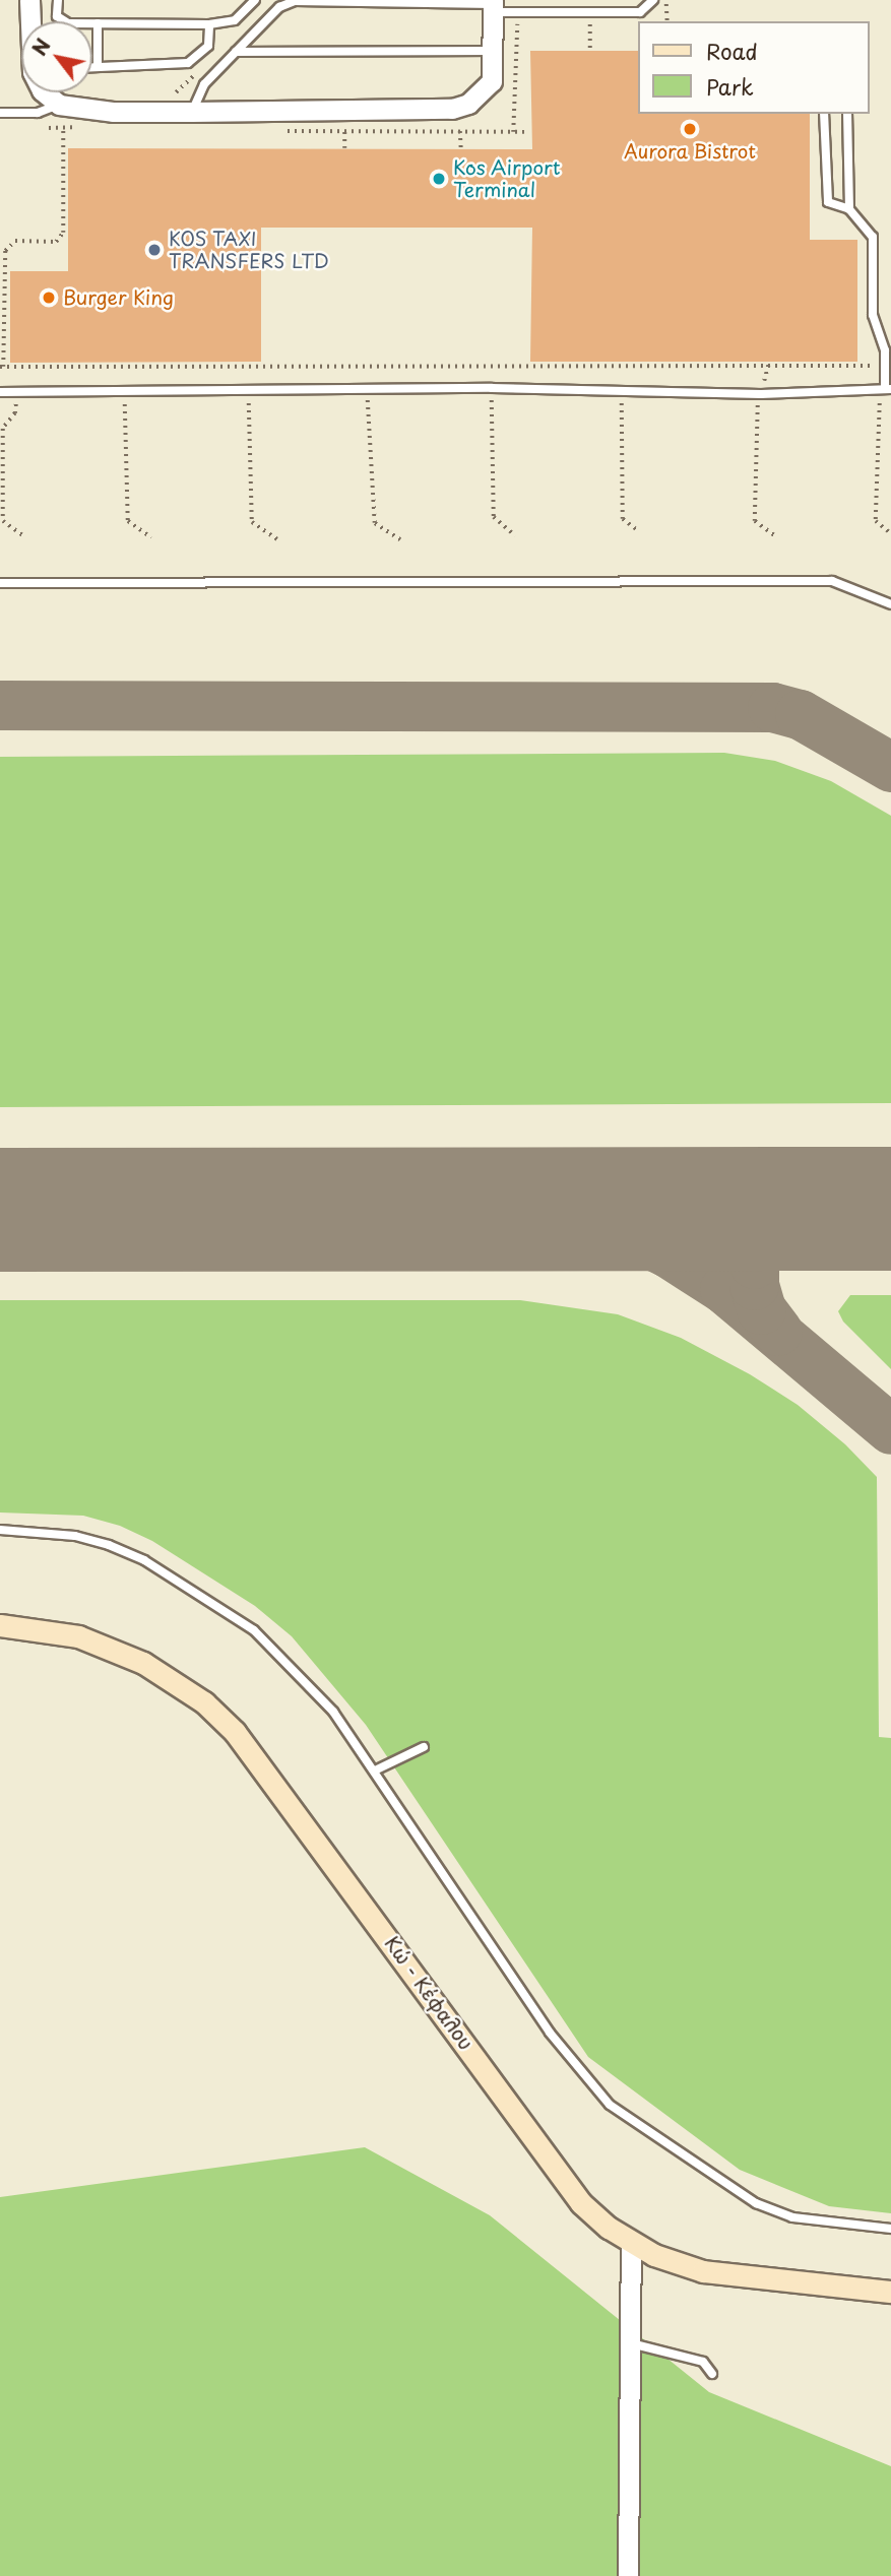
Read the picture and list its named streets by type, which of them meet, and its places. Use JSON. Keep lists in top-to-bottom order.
{
  "streets": {
    "main road": ["Κώ - Κέφαλου"]
  },
  "places": [
    "Aurora Bistrot",
    "Kos Airport Terminal",
    "KOS TAXI TRANSFERS LTD",
    "Burger King"
  ],
  "legend": ["Road", "Park"],
  "north": "top left"
}
